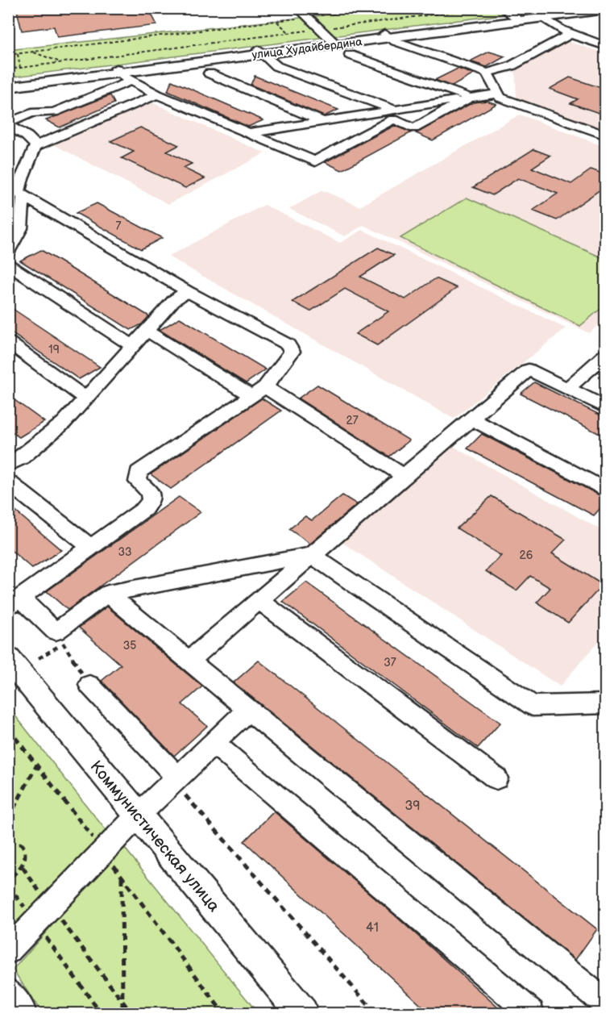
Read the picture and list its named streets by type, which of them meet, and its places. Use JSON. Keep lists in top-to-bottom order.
{
  "streets": {
    "main road": ["улица Худайбердина", "Коммунистическая улица"]
  },
  "house_numbers": [
    "7",
    "19",
    "27",
    "33",
    "26",
    "35",
    "37",
    "39",
    "41"
  ]
}
